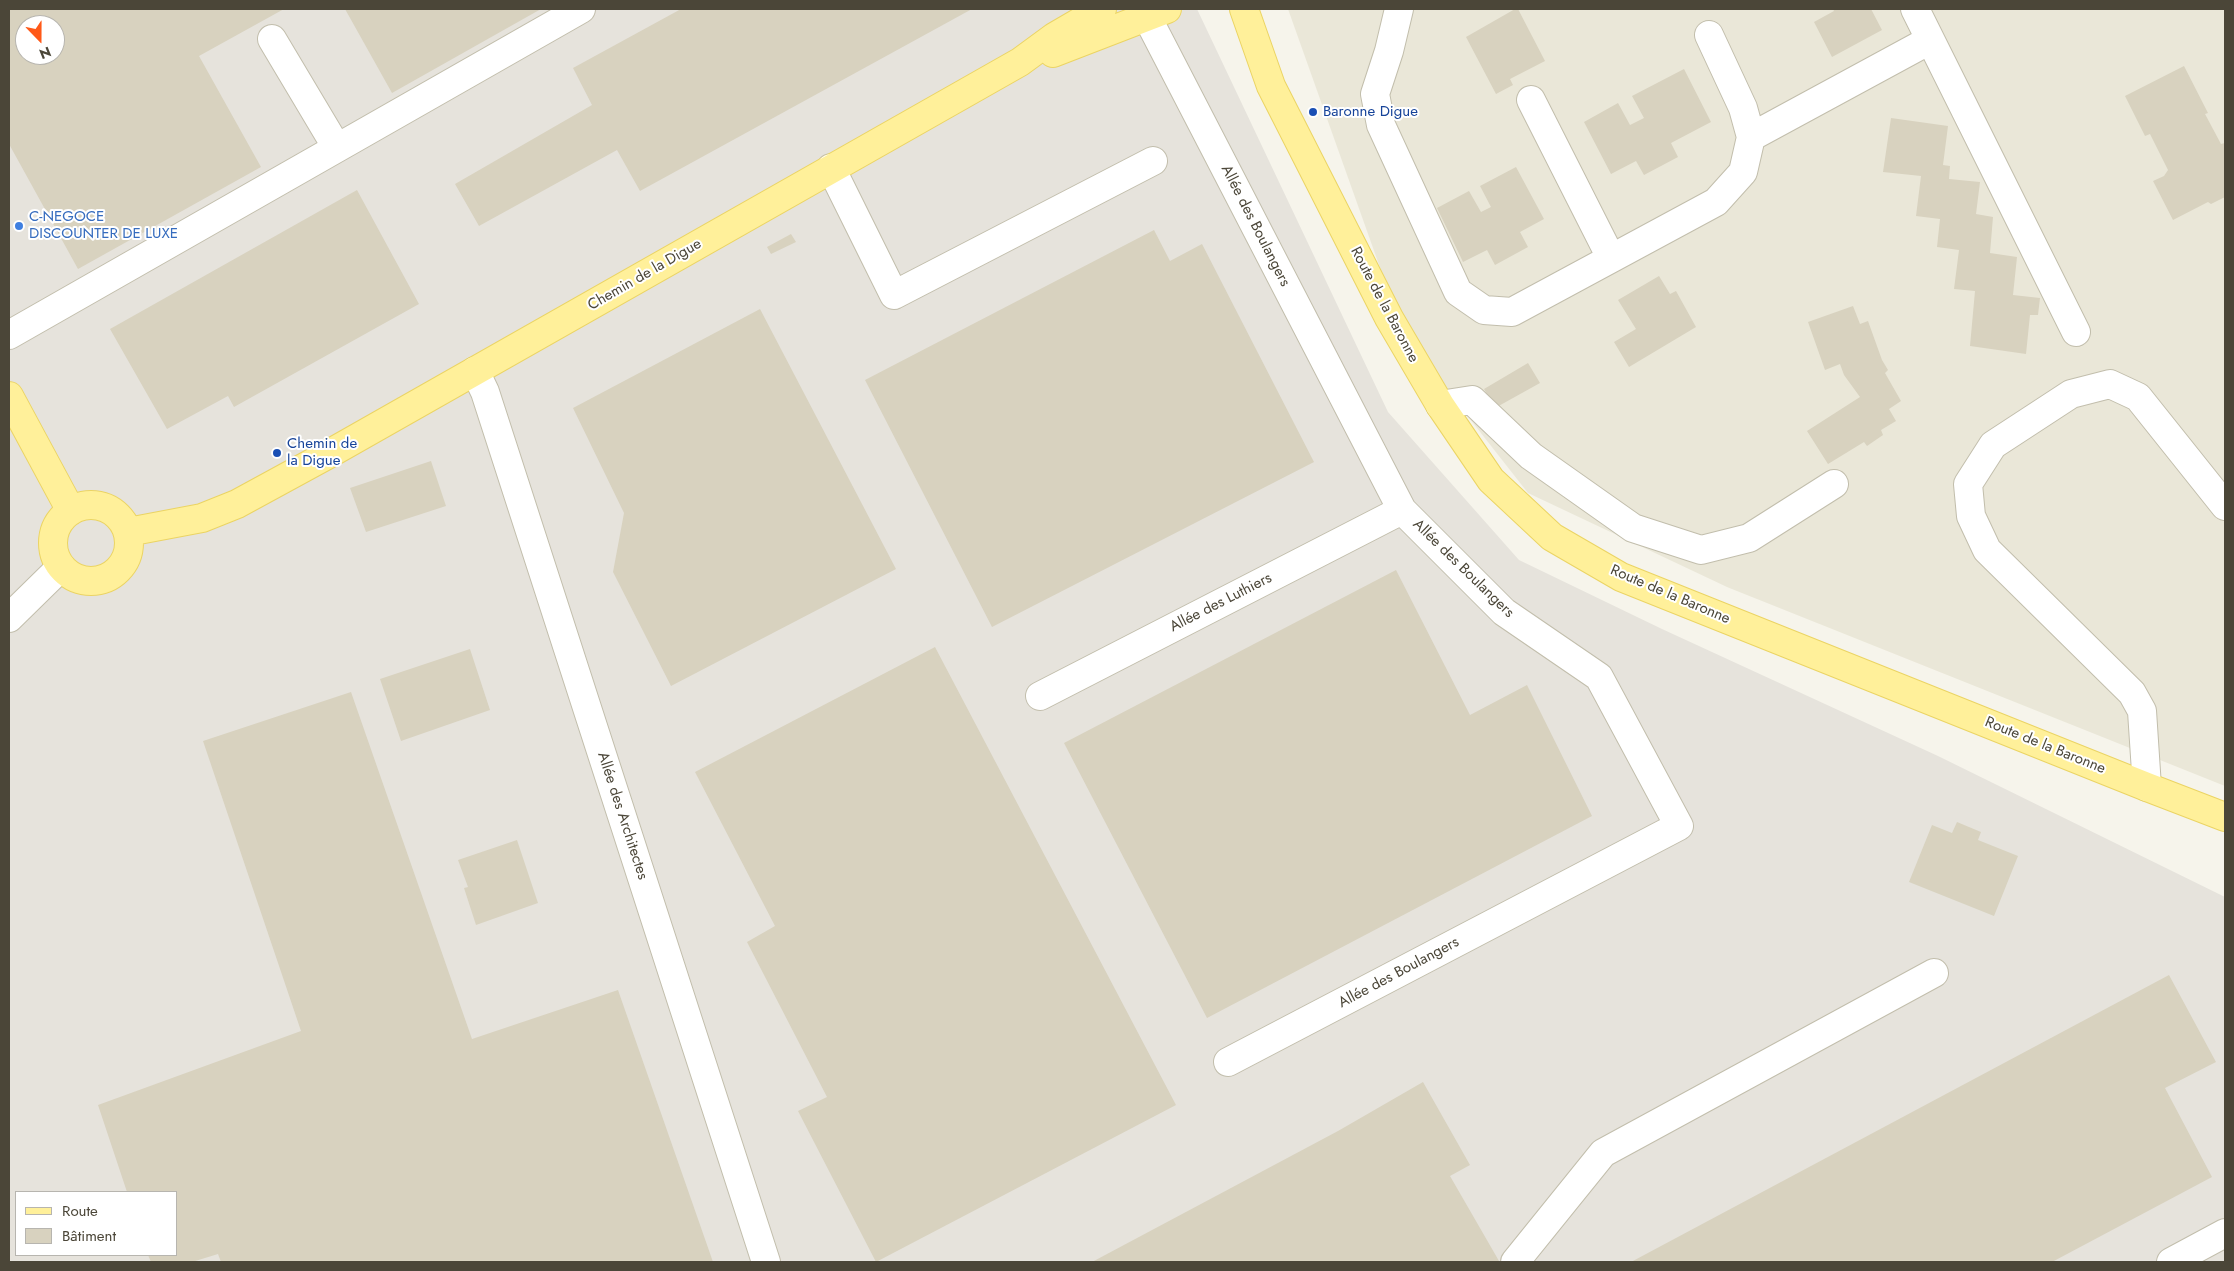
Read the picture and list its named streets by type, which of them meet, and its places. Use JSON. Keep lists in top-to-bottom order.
{
  "streets": {
    "main road": ["Chemin de la Digue", "Route de la Baronne"],
    "street": ["Allée des Boulangers", "Allée des Luthiers", "Allée des Architectes"]
  },
  "crossings": [
    ["Allée des Boulangers", "Chemin de la Digue"],
    ["Allée des Boulangers", "Allée des Luthiers"],
    ["Chemin de la Digue", "Allée des Architectes"]
  ],
  "places": ["Baronne Digue", "C-NEGOCE DISCOUNTER DE LUXE", "Chemin de la Digue"],
  "legend": ["Route", "Bâtiment"],
  "north": "bottom"
}
